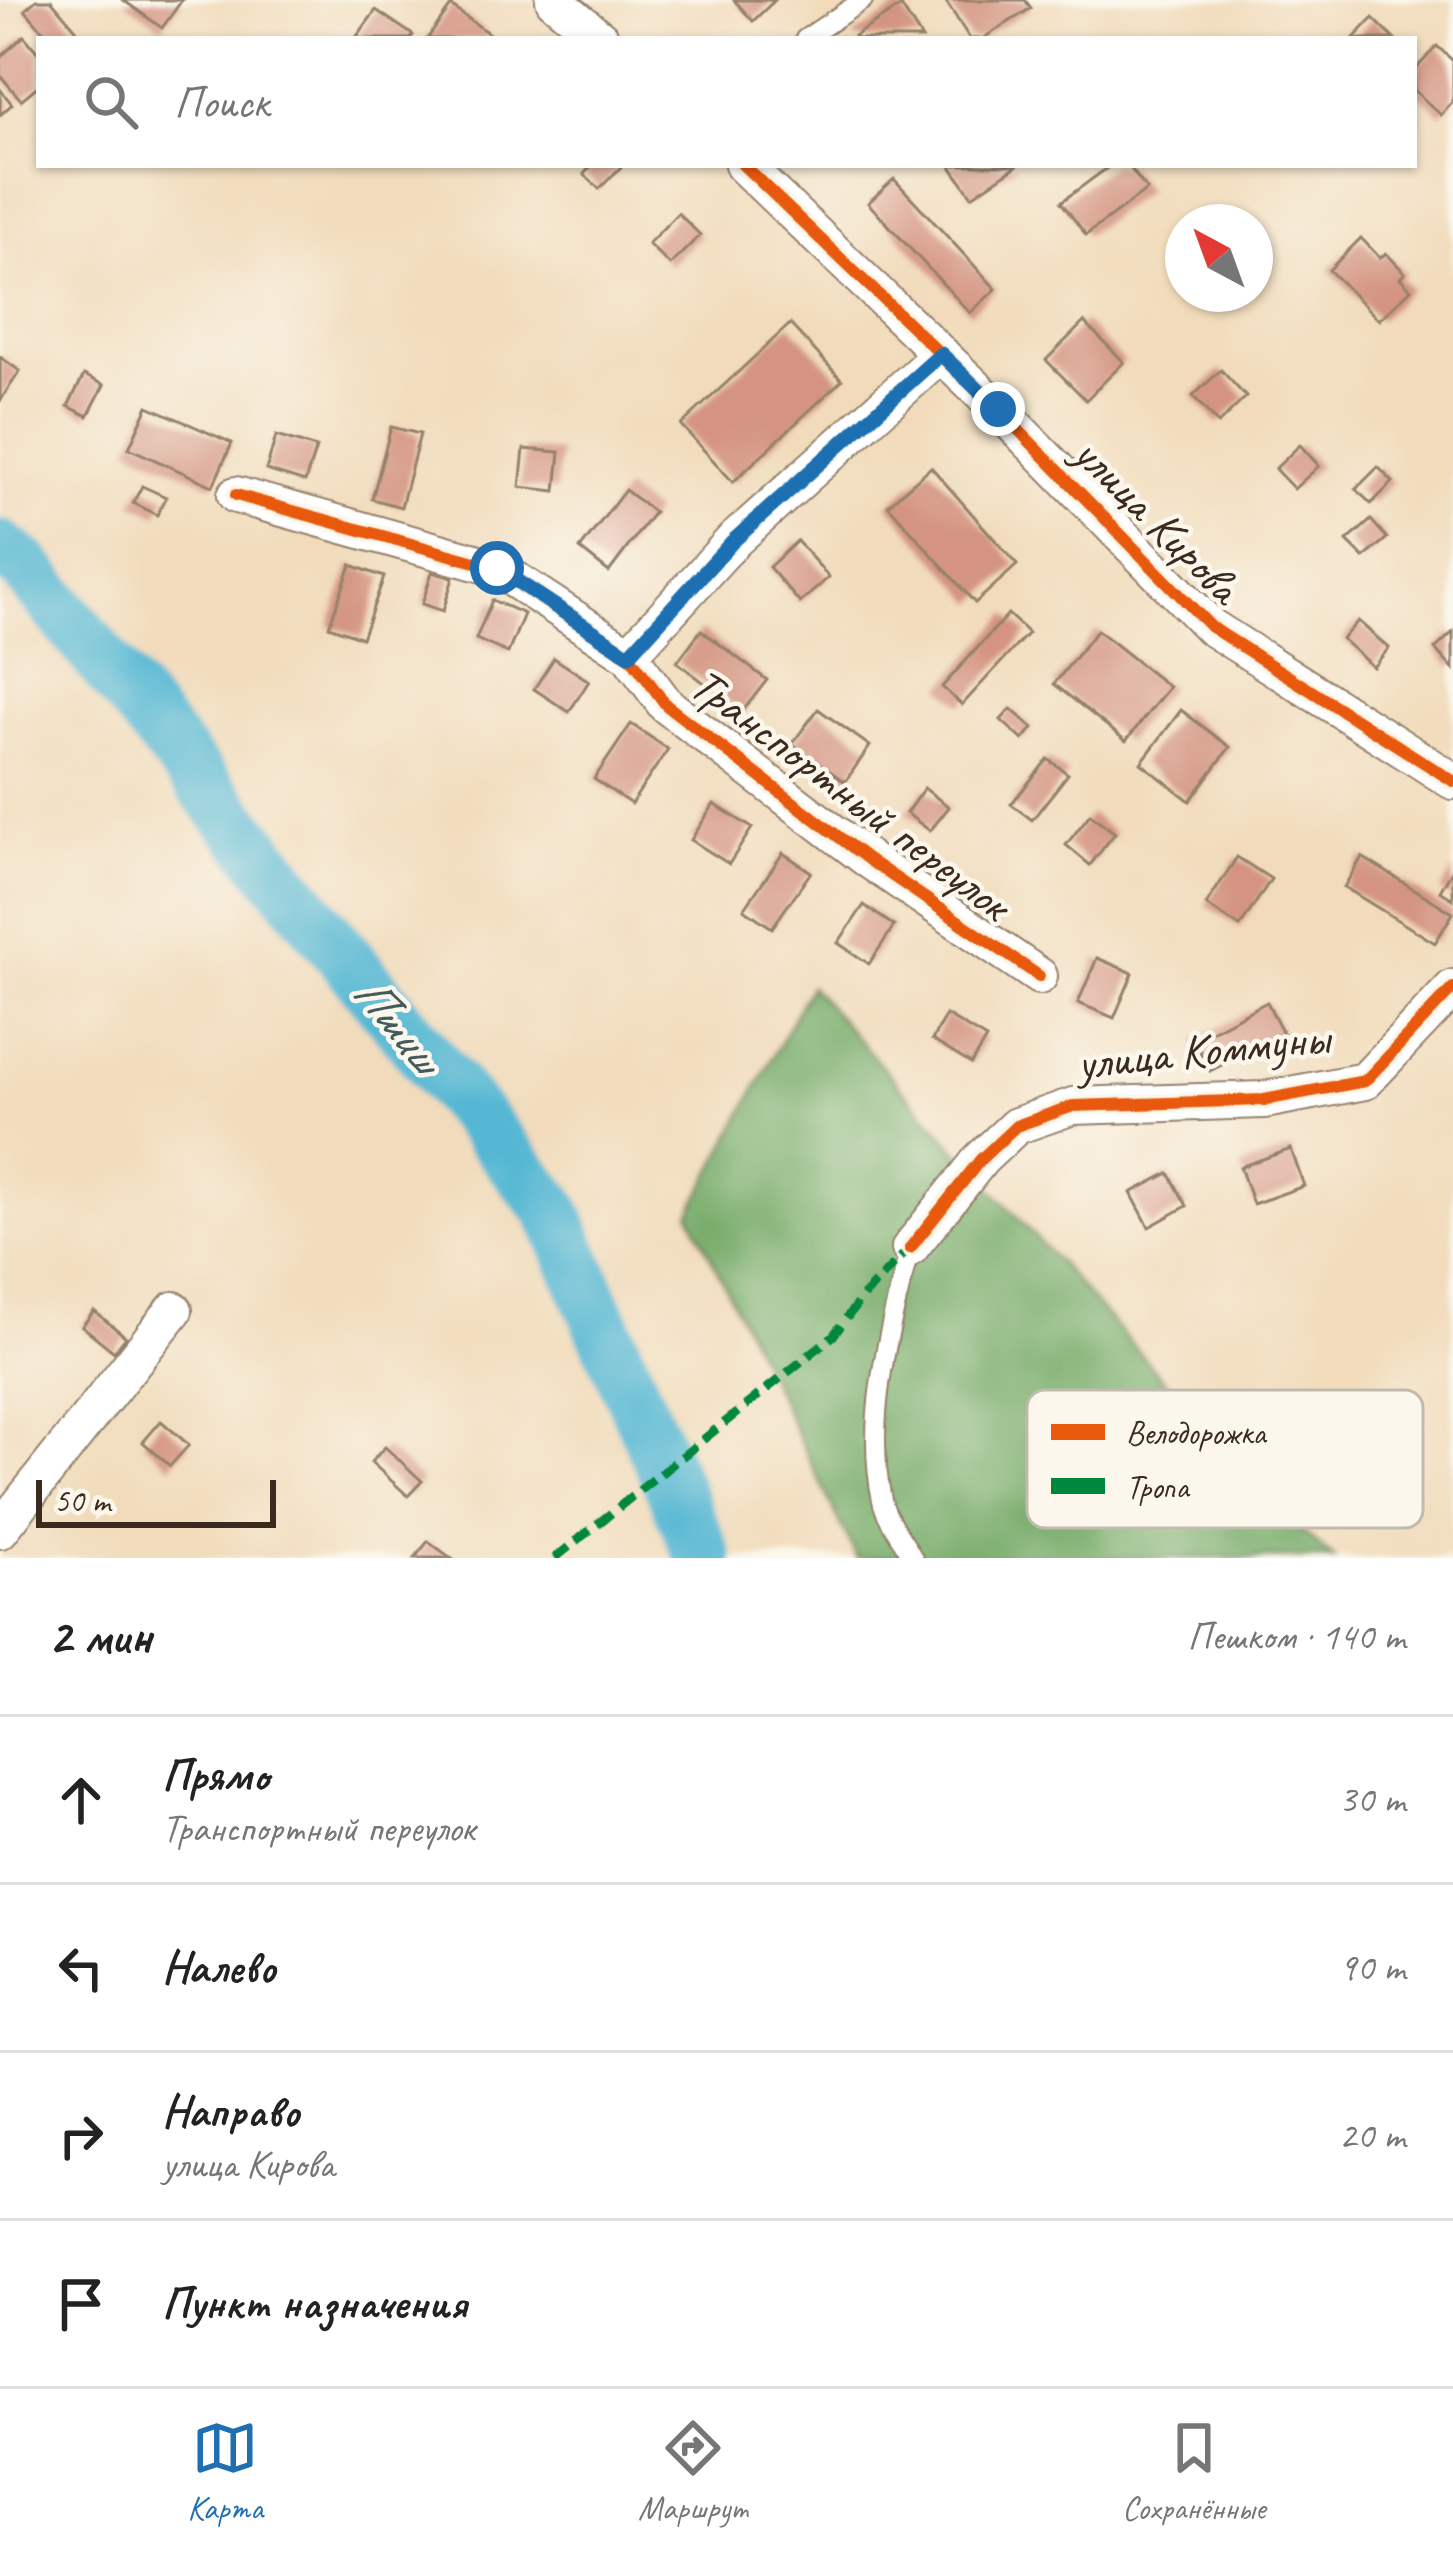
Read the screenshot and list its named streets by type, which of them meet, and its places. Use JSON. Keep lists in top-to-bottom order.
{
  "streets": {
    "street": ["улица Кирова", "Транспортный переулок", "улица Коммуны"]
  },
  "water": ["Пшиш"],
  "legend": ["Велодорожка", "Тропа"],
  "scale_bar": "50 m",
  "north": "top left",
  "page": {
    "search": "Поиск",
    "scale": "50 m",
    "heading": ["2 мин", "Пешком · 140 m"],
    "list": [
      ["Прямо", "Транспортный переулок", "30 m"],
      ["Налево", "90 m"],
      ["Направо", "улица Кирова", "20 m"],
      "Пункт назначения"
    ],
    "nav": ["Карта", "Маршрут", "Сохранённые"]
  }
}
